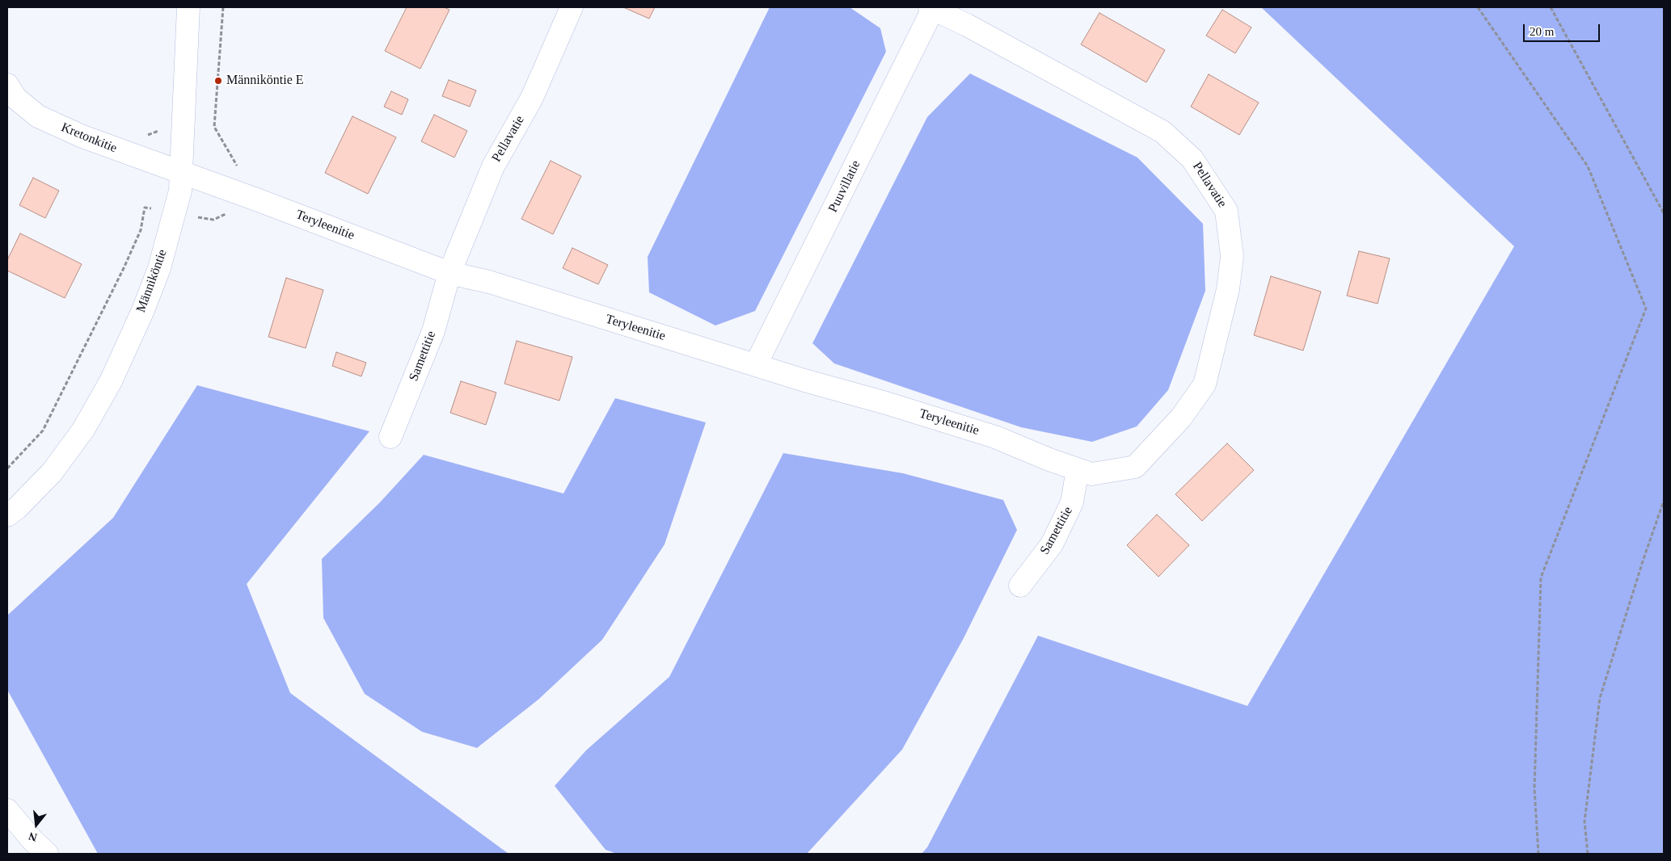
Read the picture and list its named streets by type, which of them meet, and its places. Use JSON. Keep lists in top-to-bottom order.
{
  "streets": {
    "street": [
      "Kretonkitie",
      "Pellavatie",
      "Puuvillatie",
      "Teryleenitie",
      "Männiköntie",
      "Samettitie"
    ]
  },
  "crossings": [
    ["Kretonkitie", "Teryleenitie"],
    ["Kretonkitie", "Männiköntie"],
    ["Pellavatie", "Puuvillatie"],
    ["Pellavatie", "Teryleenitie"],
    ["Pellavatie", "Samettitie"],
    ["Puuvillatie", "Teryleenitie"],
    ["Teryleenitie", "Männiköntie"],
    ["Teryleenitie", "Samettitie"]
  ],
  "places": ["Männiköntie E"],
  "scale_bar": "20 m",
  "north": "bottom"
}
